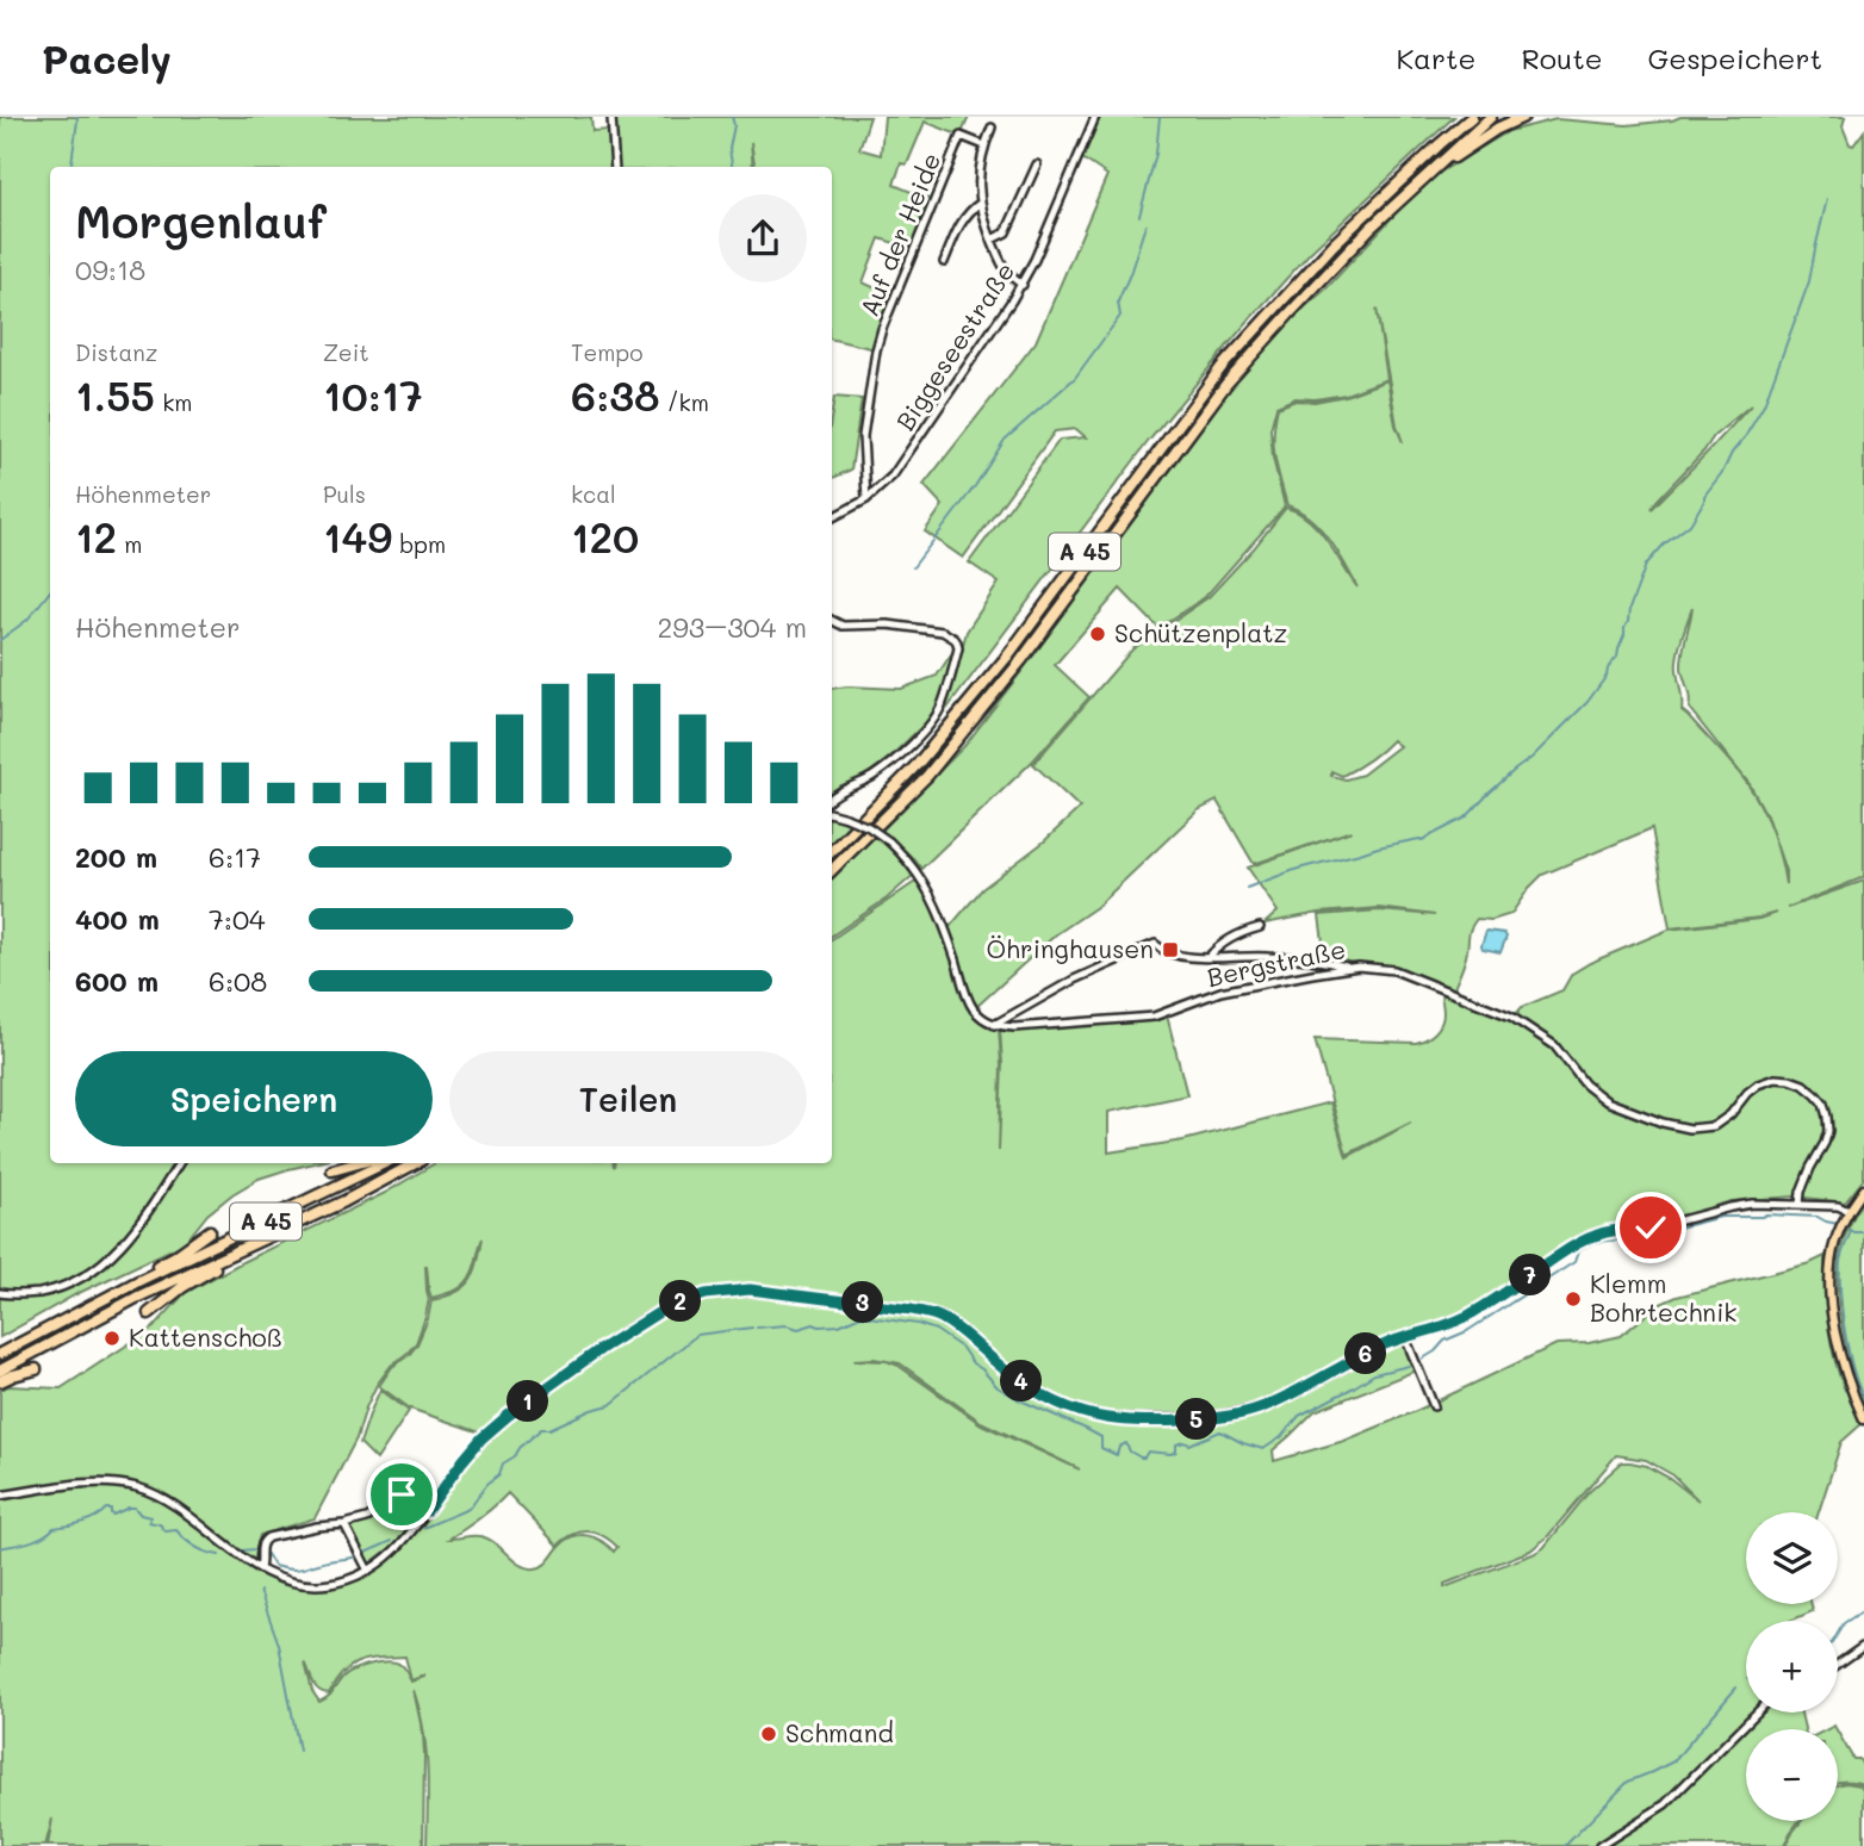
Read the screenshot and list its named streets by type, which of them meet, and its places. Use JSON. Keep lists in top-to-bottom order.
{
  "streets": {
    "highway": ["A 45"],
    "street": ["Auf der Heide", "Biggeseestraße", "Bergstraße"]
  },
  "crossings": [
    ["Auf der Heide", "Biggeseestraße"]
  ],
  "places": {
    "other": [
      "Schützenplatz",
      "Klemm Bohrtechnik",
      "Kattenschoß",
      "Schmand"
    ],
    "transit": ["Öhringhausen"]
  },
  "page": {
    "header": "Pacely",
    "nav": ["Karte", "Route", "Gespeichert"],
    "heading": ["Morgenlauf", "09:18"],
    "stats": [
      ["Distanz", "1.55 km"],
      ["Zeit", "10:17"],
      ["Tempo", "6:38 /km"],
      ["Höhenmeter", "12 m"],
      ["Puls", "149 bpm"],
      ["kcal", "120"]
    ],
    "chart": ["Höhenmeter", "293–304 m"],
    "list": [
      {
        "name": "200 m",
        "note": "6:17"
      },
      {
        "name": "400 m",
        "note": "7:04"
      },
      {
        "name": "600 m",
        "note": "6:08"
      }
    ],
    "buttons": ["Speichern", "Teilen"],
    "pins": [
      "7",
      "2",
      "3",
      "6",
      "4",
      "1",
      "5"
    ],
    "map_buttons": ["+", "−"]
  }
}
